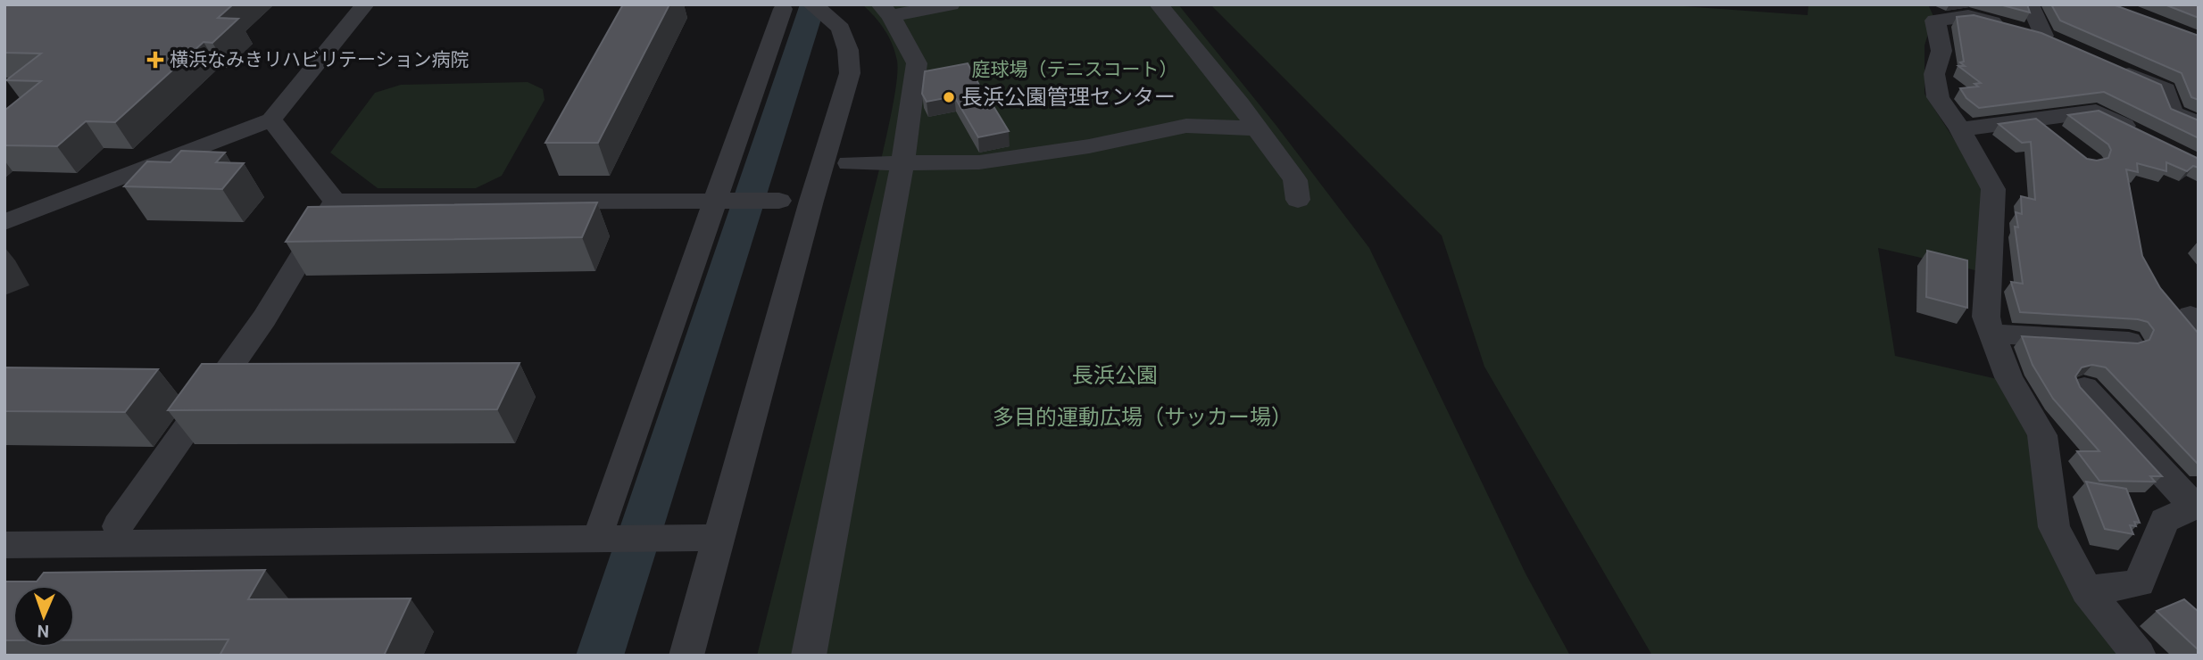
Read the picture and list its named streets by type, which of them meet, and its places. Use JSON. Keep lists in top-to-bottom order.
{
  "parks": ["庭球場（テニスコート）", "長浜公園", "多目的運動広場（サッカー場）"],
  "places": {
    "health": ["横浜なみきリハビリテーション病院"],
    "other": ["長浜公園管理センター"]
  },
  "north": "bottom"
}
